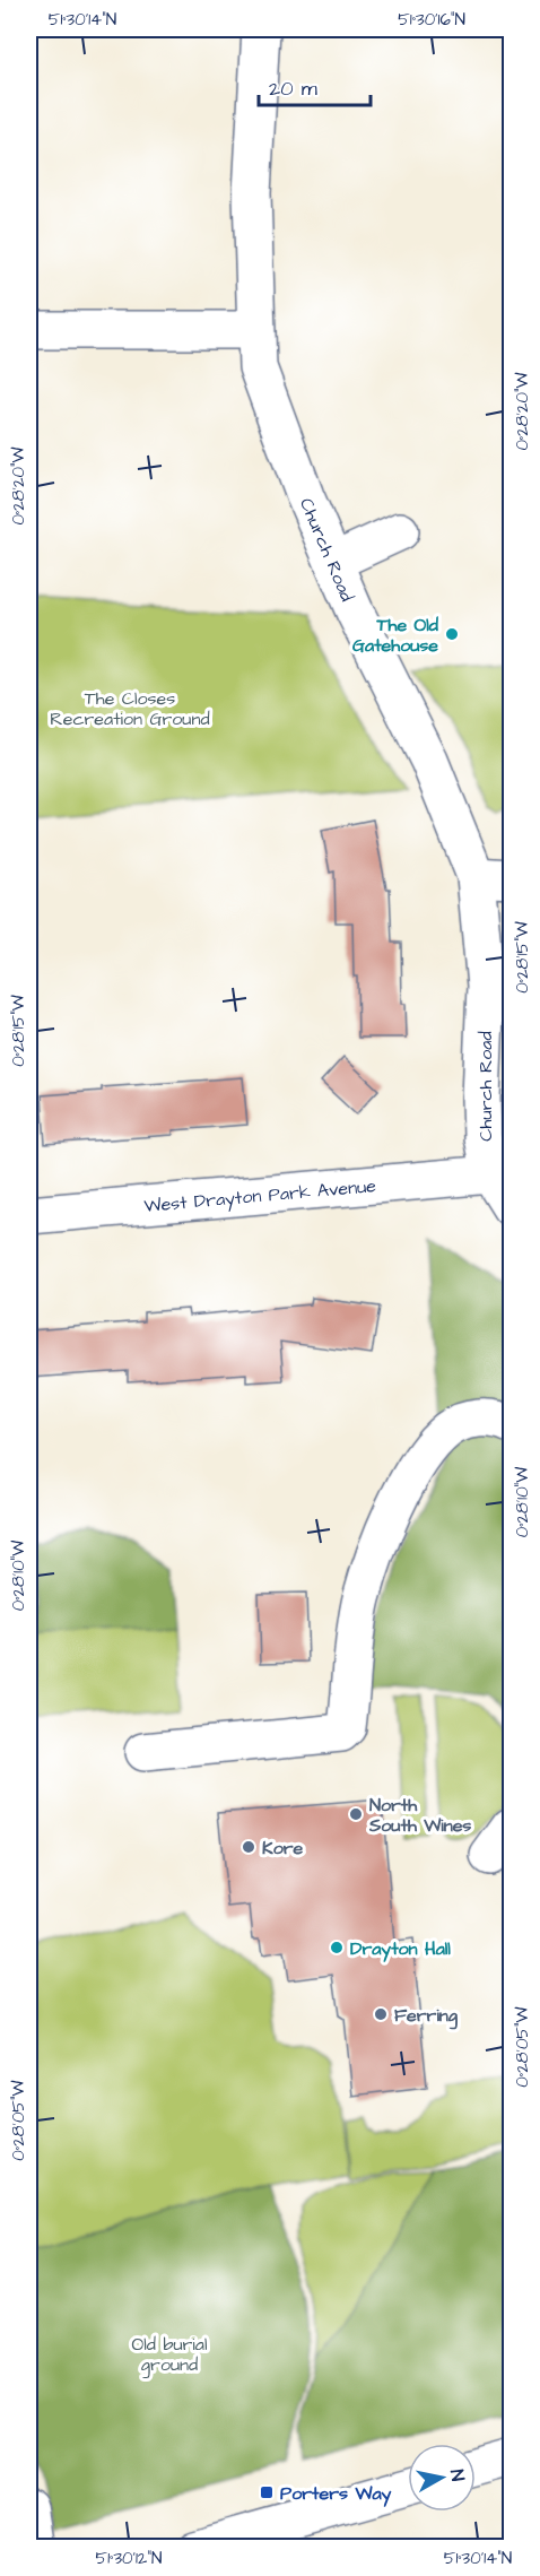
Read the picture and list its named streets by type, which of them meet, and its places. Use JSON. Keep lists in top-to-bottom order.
{
  "streets": {
    "street": ["Church Road", "West Drayton Park Avenue"]
  },
  "crossings": [
    ["Church Road", "West Drayton Park Avenue"]
  ],
  "parks": ["The Closes Recreation Ground", "Old burial ground"],
  "places": {
    "other": [
      "The Old Gatehouse",
      "North South Wines",
      "Kore",
      "Drayton Hall",
      "Ferring"
    ],
    "transit": ["Porters Way"]
  },
  "scale_bar": "20 m",
  "north": "right",
  "coordinates": [
    "51°30'14\"N",
    "51°30'16\"N",
    "0°28'20\"W",
    "0°28'15\"W",
    "0°28'10\"W",
    "0°28'05\"W",
    "51°30'12\"N"
  ]
}
